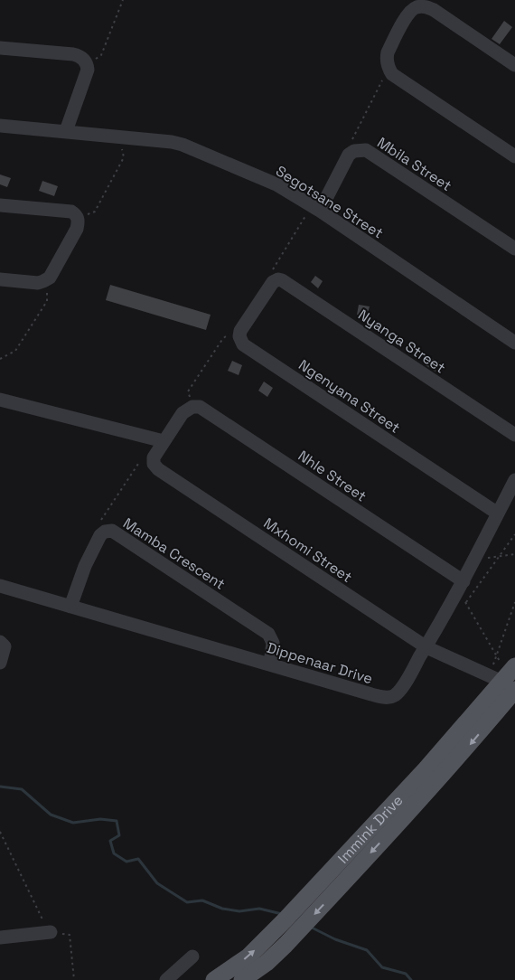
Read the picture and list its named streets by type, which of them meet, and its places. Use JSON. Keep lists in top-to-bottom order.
{
  "streets": {
    "main road": ["Immink Drive"],
    "street": [
      "Mbila Street",
      "Segotsane Street",
      "Nyanga Street",
      "Ngenyana Street",
      "Nhle Street",
      "Mxhomi Street",
      "Mamba Crescent",
      "Dippenaar Drive"
    ]
  },
  "crossings": [
    ["Ngenyana Street", "Dippenaar Drive"],
    ["Nhle Street", "Dippenaar Drive"],
    ["Mxhomi Street", "Dippenaar Drive"],
    ["Mxhomi Street", "Immink Drive"],
    ["Mamba Crescent", "Dippenaar Drive"]
  ]
}
